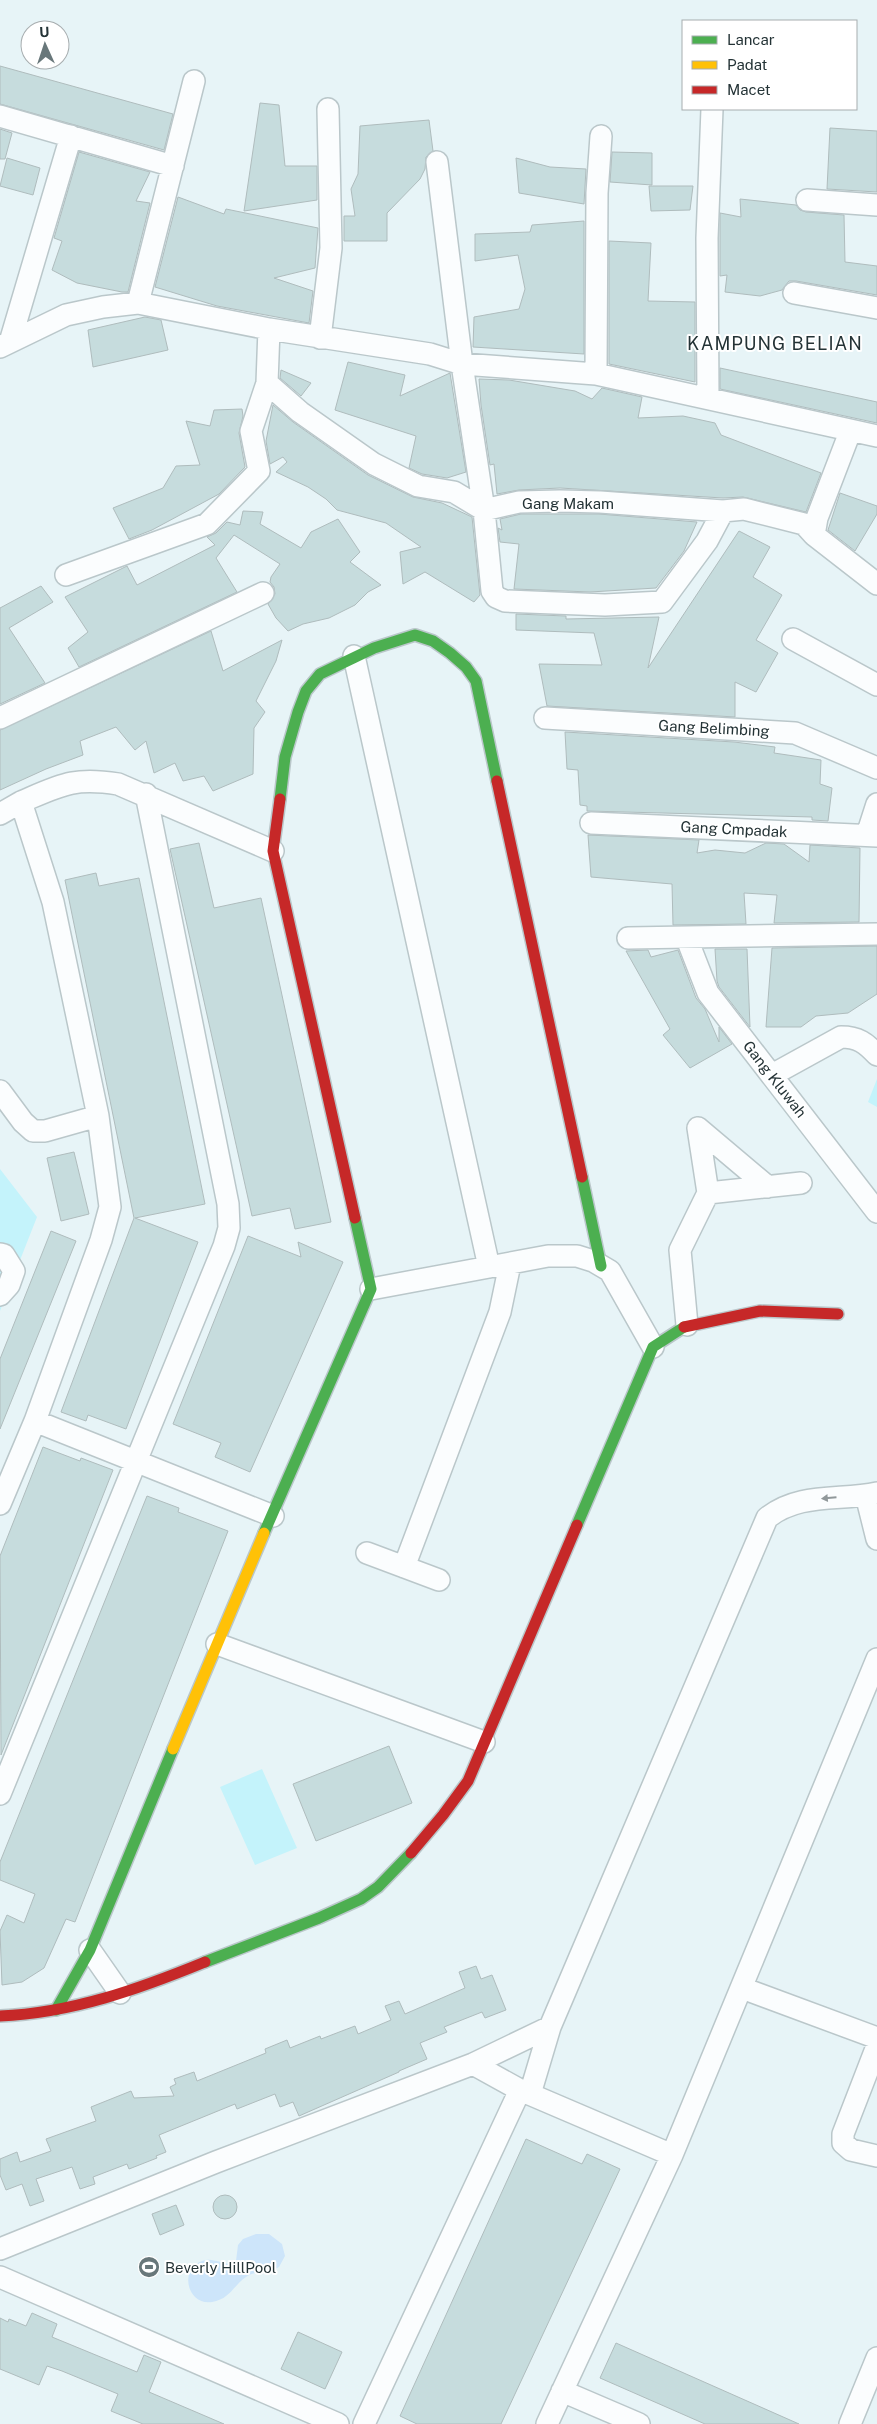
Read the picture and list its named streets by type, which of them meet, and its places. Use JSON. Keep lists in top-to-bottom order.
{
  "streets": {
    "street": [
      "Gang Makam",
      "Gang Belimbing",
      "Gang Cmpadak",
      "Gang Kluwah"
    ]
  },
  "districts": ["KAMPUNG BELIAN"],
  "places": {
    "sports": ["Beverly HillPool"]
  },
  "legend": ["Lancar", "Padat", "Macet"],
  "north": "top"
}
